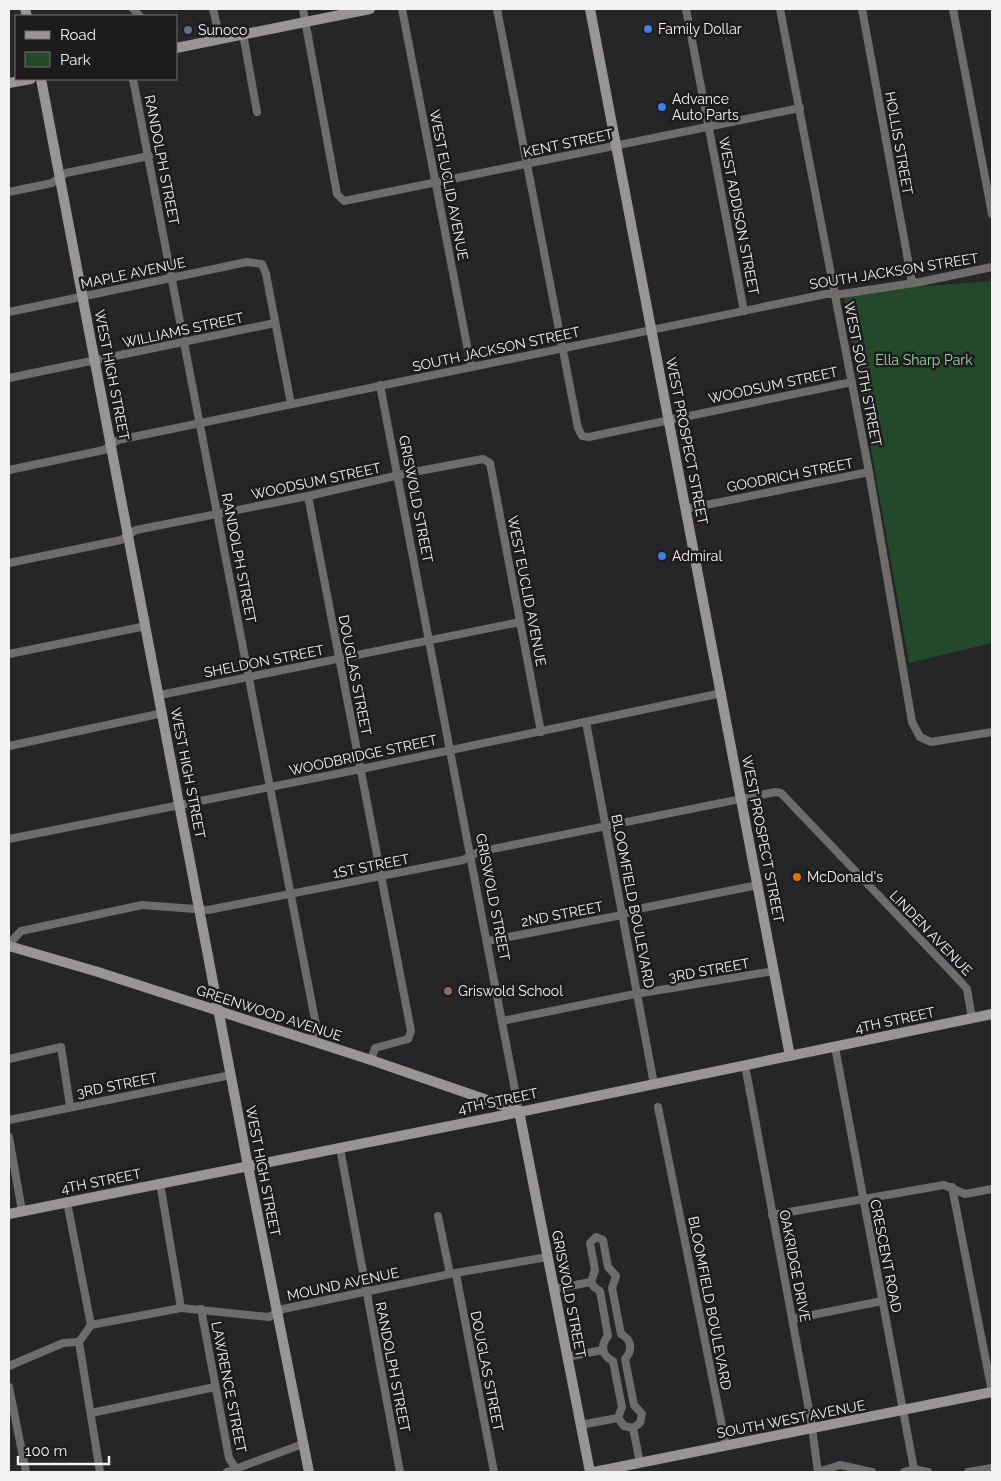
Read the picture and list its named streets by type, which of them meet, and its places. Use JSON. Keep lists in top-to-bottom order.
{
  "streets": {
    "street": [
      "KENT STREET",
      "HOLLIS STREET",
      "RANDOLPH STREET",
      "WEST EUCLID AVENUE",
      "WEST ADDISON STREET",
      "SOUTH JACKSON STREET",
      "MAPLE AVENUE",
      "WILLIAMS STREET",
      "WEST SOUTH STREET",
      "WEST HIGH STREET",
      "WOODSUM STREET",
      "WEST PROSPECT STREET",
      "GOODRICH STREET",
      "GRISWOLD STREET",
      "SHELDON STREET",
      "DOUGLAS STREET",
      "WOODBRIDGE STREET",
      "1ST STREET",
      "BLOOMFIELD BOULEVARD",
      "2ND STREET",
      "LINDEN AVENUE",
      "3RD STREET",
      "GREENWOOD AVENUE",
      "4TH STREET",
      "CRESCENT ROAD",
      "OAKRIDGE DRIVE",
      "MOUND AVENUE",
      "LAWRENCE STREET",
      "SOUTH WEST AVENUE"
    ]
  },
  "crossings": [
    ["KENT STREET", "WEST EUCLID AVENUE"],
    ["KENT STREET", "WEST ADDISON STREET"],
    ["KENT STREET", "WEST SOUTH STREET"],
    ["KENT STREET", "WEST PROSPECT STREET"],
    ["HOLLIS STREET", "SOUTH JACKSON STREET"],
    ["RANDOLPH STREET", "SOUTH JACKSON STREET"],
    ["RANDOLPH STREET", "MAPLE AVENUE"],
    ["RANDOLPH STREET", "WILLIAMS STREET"],
    ["RANDOLPH STREET", "WOODSUM STREET"],
    ["RANDOLPH STREET", "SHELDON STREET"],
    ["RANDOLPH STREET", "WOODBRIDGE STREET"],
    ["RANDOLPH STREET", "1ST STREET"],
    ["RANDOLPH STREET", "GREENWOOD AVENUE"],
    ["RANDOLPH STREET", "4TH STREET"],
    ["RANDOLPH STREET", "MOUND AVENUE"],
    ["WEST EUCLID AVENUE", "SOUTH JACKSON STREET"],
    ["WEST EUCLID AVENUE", "WOODSUM STREET"],
    ["WEST EUCLID AVENUE", "SHELDON STREET"],
    ["WEST EUCLID AVENUE", "WOODBRIDGE STREET"],
    ["WEST ADDISON STREET", "SOUTH JACKSON STREET"],
    ["SOUTH JACKSON STREET", "WEST SOUTH STREET"],
    ["SOUTH JACKSON STREET", "WEST HIGH STREET"],
    ["SOUTH JACKSON STREET", "WOODSUM STREET"],
    ["SOUTH JACKSON STREET", "WEST PROSPECT STREET"],
    ["SOUTH JACKSON STREET", "GRISWOLD STREET"],
    ["MAPLE AVENUE", "WILLIAMS STREET"],
    ["MAPLE AVENUE", "WEST HIGH STREET"],
    ["WILLIAMS STREET", "WEST HIGH STREET"],
    ["WEST SOUTH STREET", "WOODSUM STREET"],
    ["WEST SOUTH STREET", "GOODRICH STREET"],
    ["WEST HIGH STREET", "WOODSUM STREET"],
    ["WEST HIGH STREET", "SHELDON STREET"],
    ["WEST HIGH STREET", "WOODBRIDGE STREET"],
    ["WEST HIGH STREET", "1ST STREET"],
    ["WEST HIGH STREET", "3RD STREET"],
    ["WEST HIGH STREET", "GREENWOOD AVENUE"],
    ["WEST HIGH STREET", "4TH STREET"],
    ["WEST HIGH STREET", "MOUND AVENUE"],
    ["WOODSUM STREET", "WEST PROSPECT STREET"],
    ["WOODSUM STREET", "GRISWOLD STREET"],
    ["WOODSUM STREET", "DOUGLAS STREET"],
    ["WEST PROSPECT STREET", "GOODRICH STREET"],
    ["WEST PROSPECT STREET", "WOODBRIDGE STREET"],
    ["WEST PROSPECT STREET", "1ST STREET"],
    ["WEST PROSPECT STREET", "2ND STREET"],
    ["WEST PROSPECT STREET", "LINDEN AVENUE"],
    ["WEST PROSPECT STREET", "3RD STREET"],
    ["WEST PROSPECT STREET", "4TH STREET"],
    ["GRISWOLD STREET", "SHELDON STREET"],
    ["GRISWOLD STREET", "WOODBRIDGE STREET"],
    ["GRISWOLD STREET", "1ST STREET"],
    ["GRISWOLD STREET", "2ND STREET"],
    ["GRISWOLD STREET", "3RD STREET"],
    ["GRISWOLD STREET", "GREENWOOD AVENUE"],
    ["GRISWOLD STREET", "4TH STREET"],
    ["GRISWOLD STREET", "MOUND AVENUE"],
    ["SHELDON STREET", "DOUGLAS STREET"],
    ["DOUGLAS STREET", "WOODBRIDGE STREET"],
    ["DOUGLAS STREET", "1ST STREET"],
    ["DOUGLAS STREET", "GREENWOOD AVENUE"],
    ["DOUGLAS STREET", "MOUND AVENUE"],
    ["WOODBRIDGE STREET", "BLOOMFIELD BOULEVARD"],
    ["1ST STREET", "BLOOMFIELD BOULEVARD"],
    ["1ST STREET", "LINDEN AVENUE"],
    ["1ST STREET", "GREENWOOD AVENUE"],
    ["BLOOMFIELD BOULEVARD", "2ND STREET"],
    ["BLOOMFIELD BOULEVARD", "3RD STREET"],
    ["BLOOMFIELD BOULEVARD", "4TH STREET"],
    ["BLOOMFIELD BOULEVARD", "SOUTH WEST AVENUE"],
    ["LINDEN AVENUE", "4TH STREET"],
    ["GREENWOOD AVENUE", "4TH STREET"],
    ["4TH STREET", "CRESCENT ROAD"],
    ["4TH STREET", "OAKRIDGE DRIVE"],
    ["CRESCENT ROAD", "SOUTH WEST AVENUE"],
    ["OAKRIDGE DRIVE", "SOUTH WEST AVENUE"],
    ["MOUND AVENUE", "LAWRENCE STREET"]
  ],
  "parks": ["Ella Sharp Park"],
  "places": [
    "Family Dollar",
    "Sunoco",
    "Advance Auto Parts",
    "Admiral",
    "McDonald's",
    "Griswold School"
  ],
  "legend": ["Road", "Park"],
  "scale_bar": "100 m"
}
